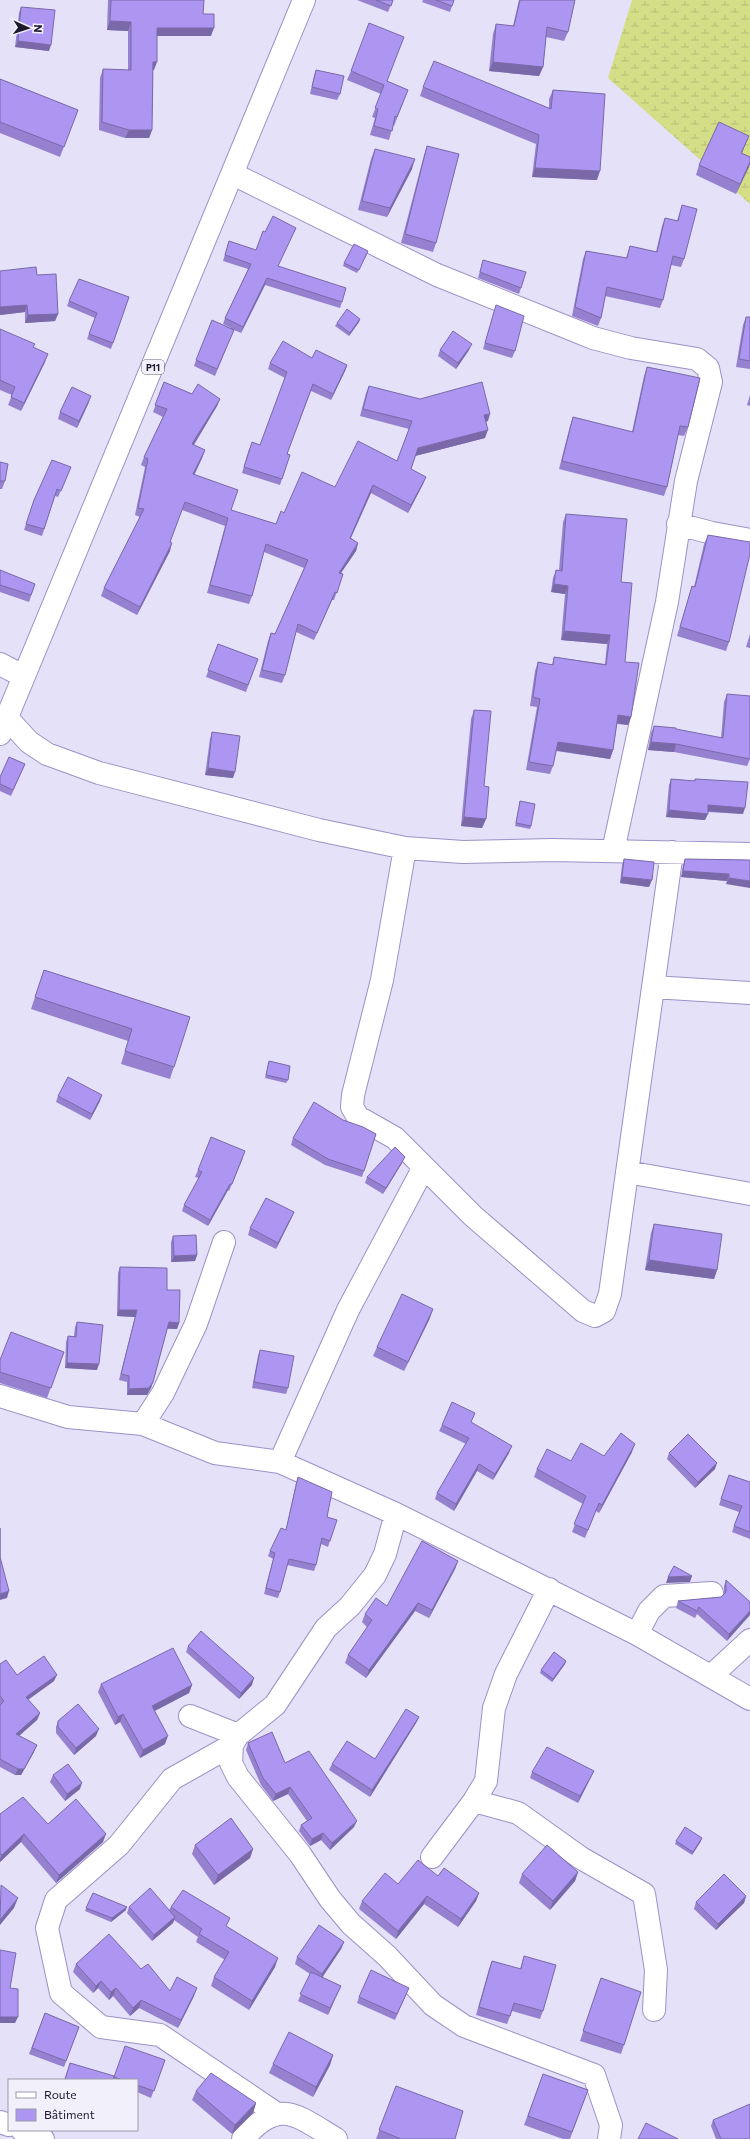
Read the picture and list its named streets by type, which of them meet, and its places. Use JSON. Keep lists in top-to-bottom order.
{
  "streets": {
    "street": ["P11"]
  },
  "legend": ["Route", "Bâtiment"],
  "north": "right"
}
